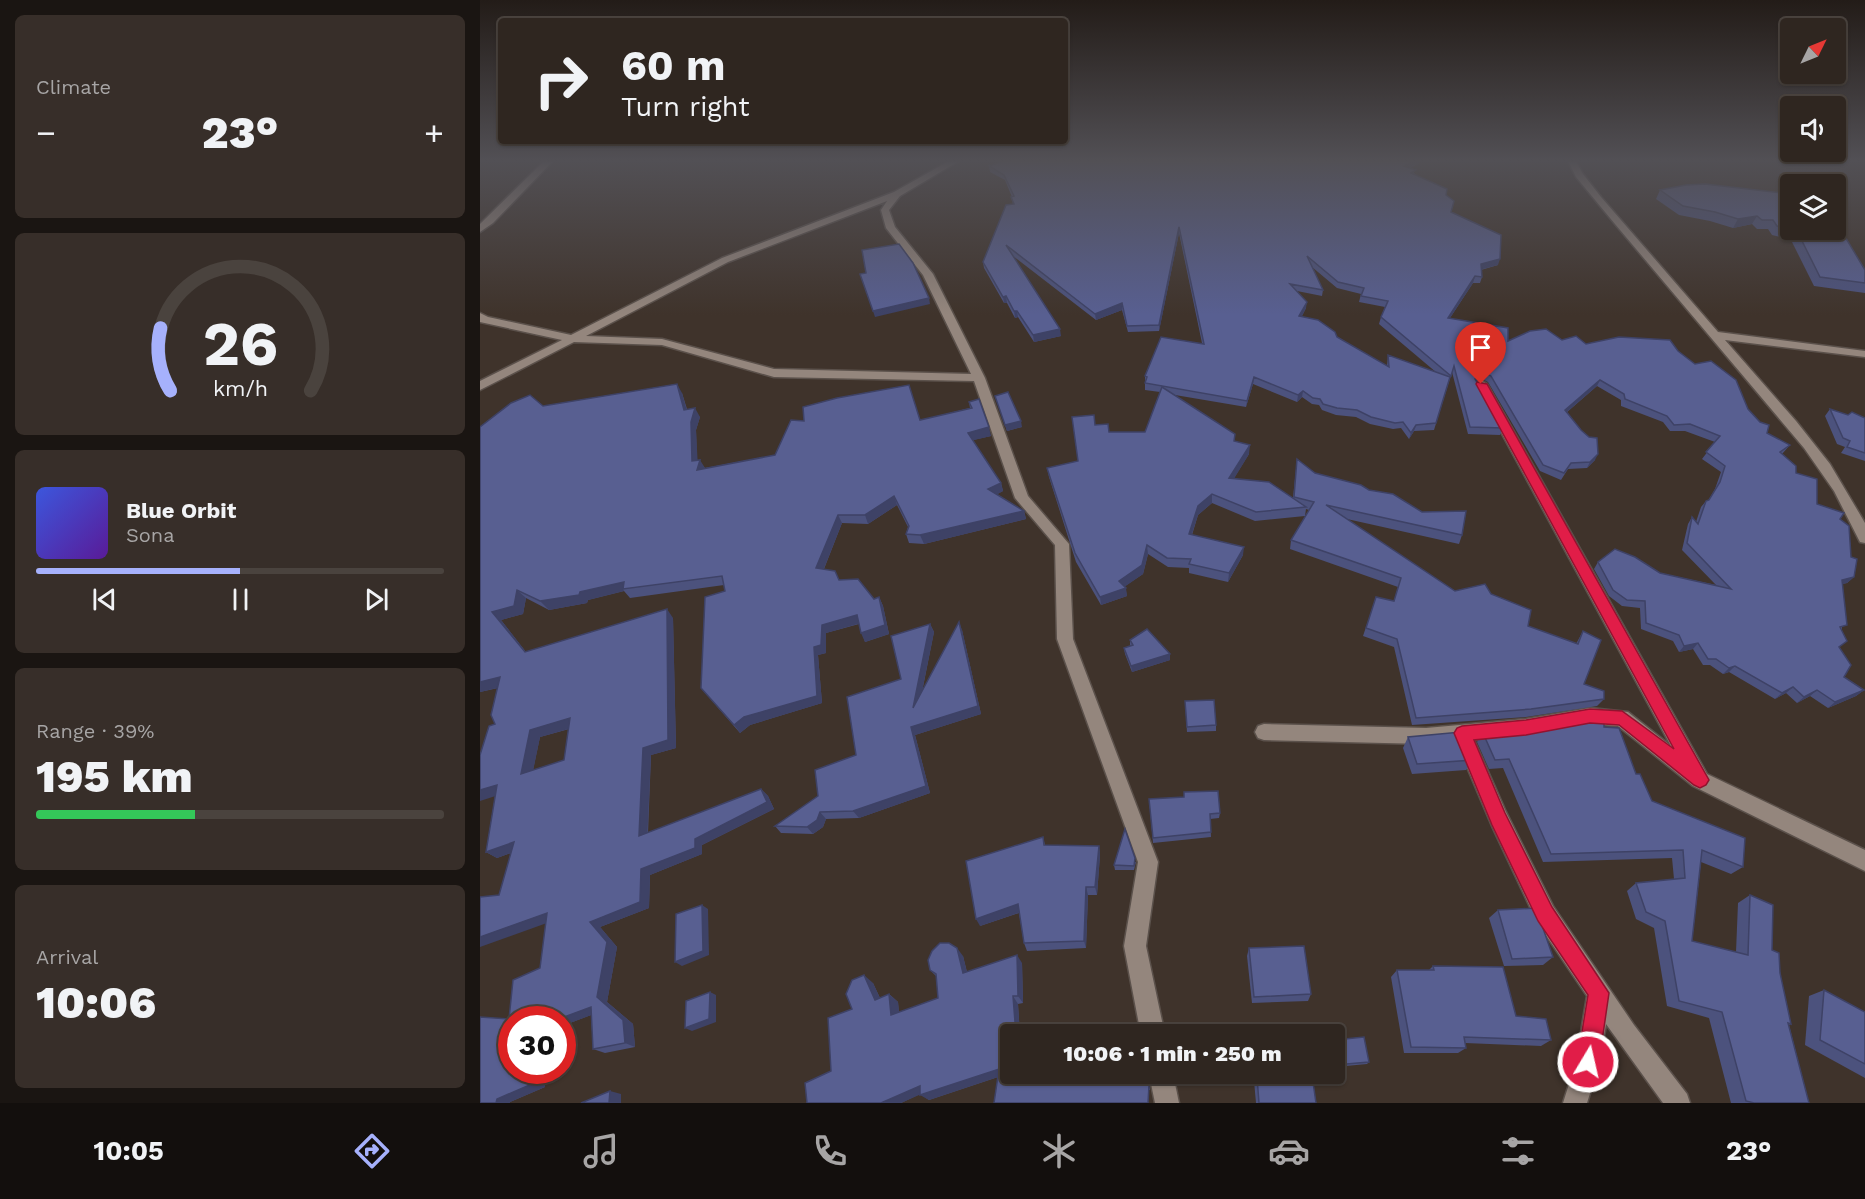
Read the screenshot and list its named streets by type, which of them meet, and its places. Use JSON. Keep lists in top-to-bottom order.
{
  "north": "top right",
  "page": {
    "tile": [
      "Climate",
      ["Range · 39%", "195 km"],
      ["Arrival", "10:06"]
    ],
    "turn": ["60 m", "Turn right"],
    "heat": ["−", "23°", "+"],
    "song": ["Blue Orbit", "Sona"],
    "limit": "30",
    "trip": "10:06 · 1 min · 250 m",
    "tabs": ["10:05", "23°"],
    "gauge": ["26", "km/h"]
  }
}
